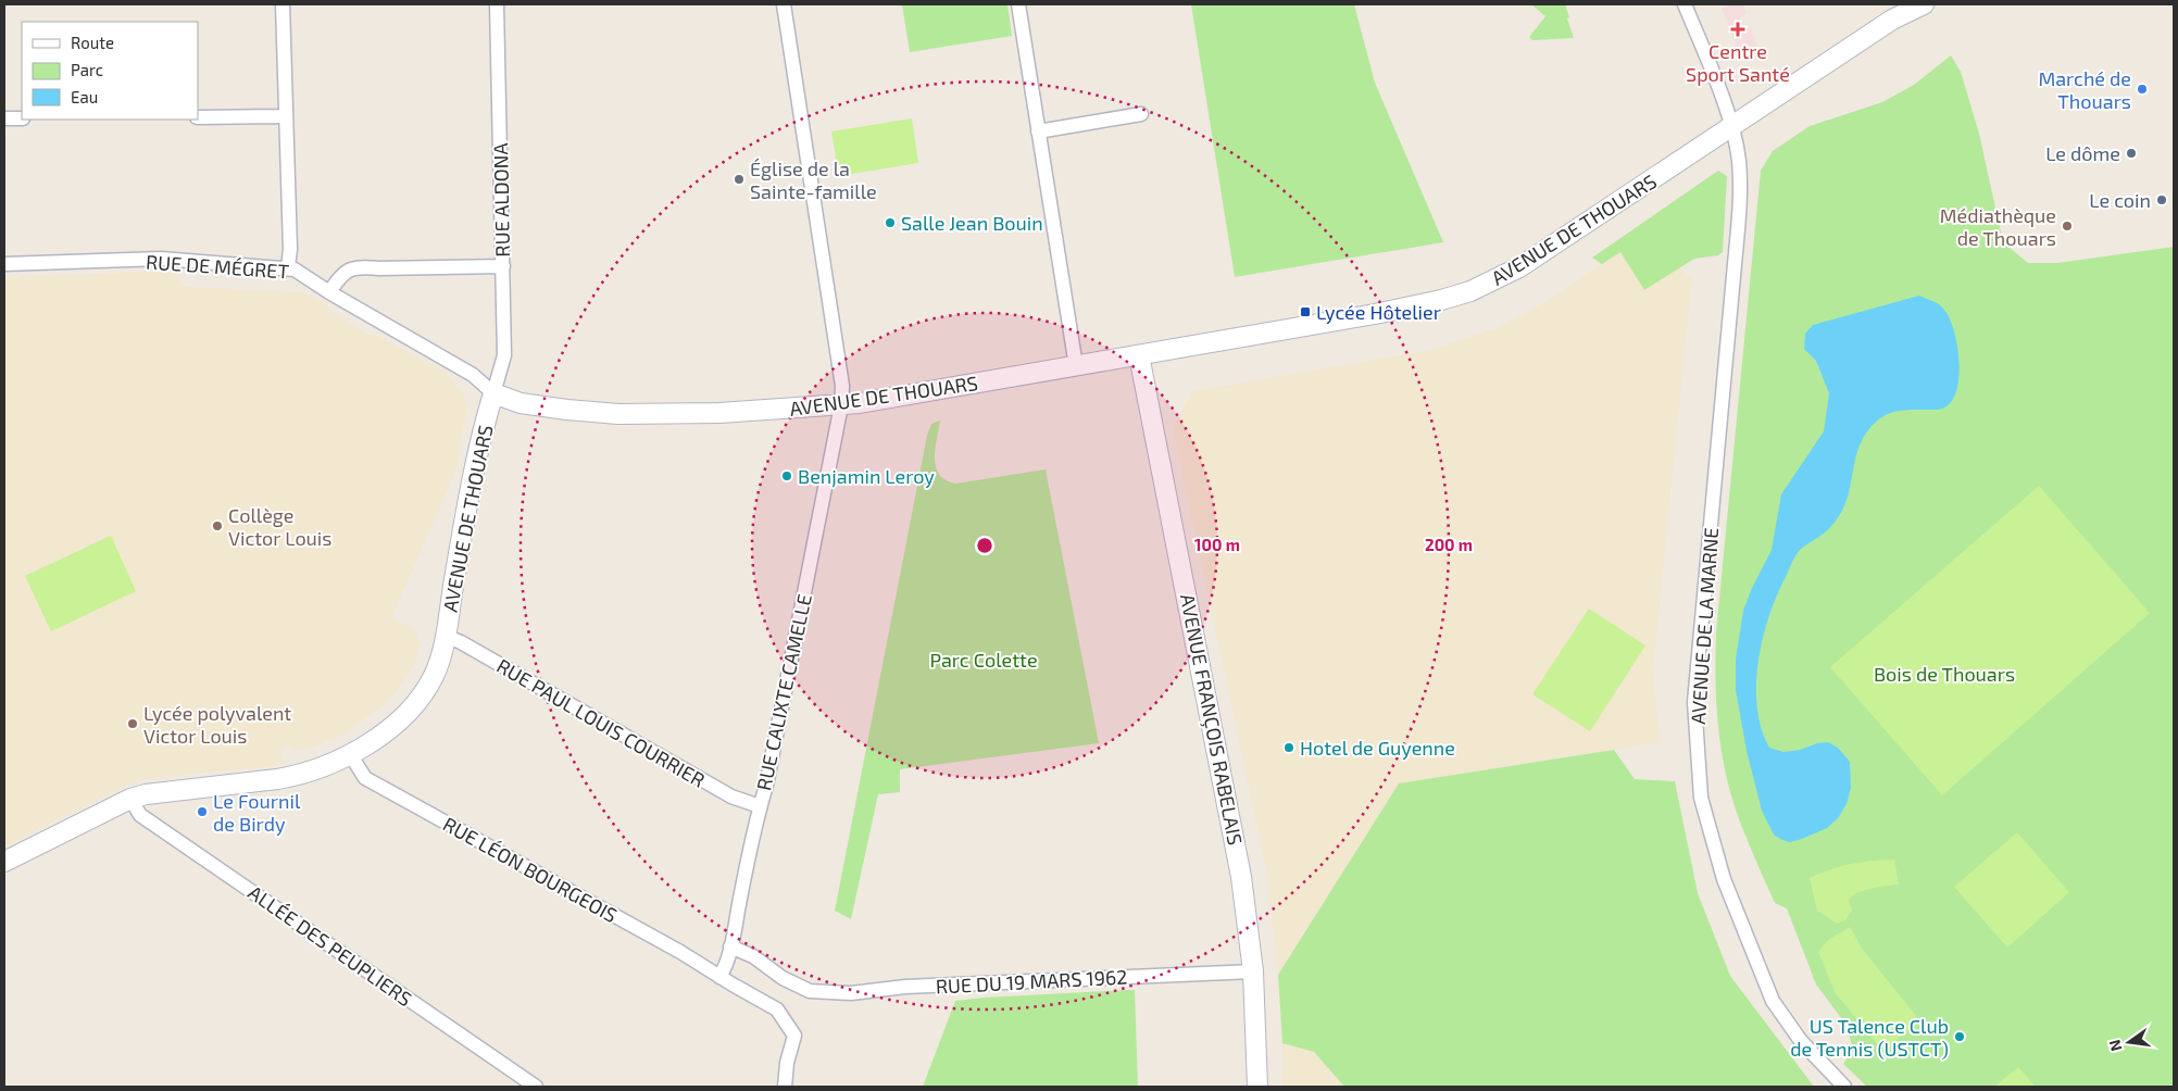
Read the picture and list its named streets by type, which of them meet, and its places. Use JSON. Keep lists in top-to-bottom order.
{
  "streets": {
    "street": [
      "RUE ALDONA",
      "AVENUE DE THOUARS",
      "RUE DE MÉGRET",
      "AVENUE DE LA MARNE",
      "RUE CALIXTE CAMELLE",
      "AVENUE FRANÇOIS RABELAIS",
      "RUE PAUL LOUIS COURRIER",
      "RUE LÉON BOURGEOIS",
      "ALLÉE DES PEUPLIERS",
      "RUE DU 19 MARS 1962"
    ]
  },
  "crossings": [
    ["RUE ALDONA", "AVENUE DE THOUARS"],
    ["RUE ALDONA", "RUE DE MÉGRET"],
    ["AVENUE DE THOUARS", "RUE DE MÉGRET"],
    ["AVENUE DE THOUARS", "AVENUE DE LA MARNE"],
    ["AVENUE DE THOUARS", "RUE CALIXTE CAMELLE"],
    ["AVENUE DE THOUARS", "AVENUE FRANÇOIS RABELAIS"],
    ["AVENUE DE THOUARS", "RUE PAUL LOUIS COURRIER"],
    ["AVENUE DE THOUARS", "RUE LÉON BOURGEOIS"],
    ["AVENUE DE THOUARS", "ALLÉE DES PEUPLIERS"],
    ["RUE CALIXTE CAMELLE", "RUE PAUL LOUIS COURRIER"],
    ["RUE CALIXTE CAMELLE", "RUE LÉON BOURGEOIS"],
    ["RUE CALIXTE CAMELLE", "RUE DU 19 MARS 1962"],
    ["AVENUE FRANÇOIS RABELAIS", "RUE DU 19 MARS 1962"]
  ],
  "parks": ["Parc Colette", "Bois de Thouars"],
  "places": {
    "health": ["Centre Sport Santé"],
    "other": [
      "Marché de Thouars",
      "Le dôme",
      "Église de la Sainte-famille",
      "Le coin",
      "Salle Jean Bouin",
      "Médiathèque de Thouars",
      "Benjamin Leroy",
      "Collège Victor Louis",
      "Lycée polyvalent Victor Louis",
      "Hotel de Guyenne",
      "Le Fournil de Birdy",
      "US Talence Club de Tennis (USTCT)"
    ],
    "transit": ["Lycée Hôtelier"]
  },
  "legend": ["Route", "Parc", "Eau"],
  "north": "left",
  "rings": ["100 m", "200 m"]
}
